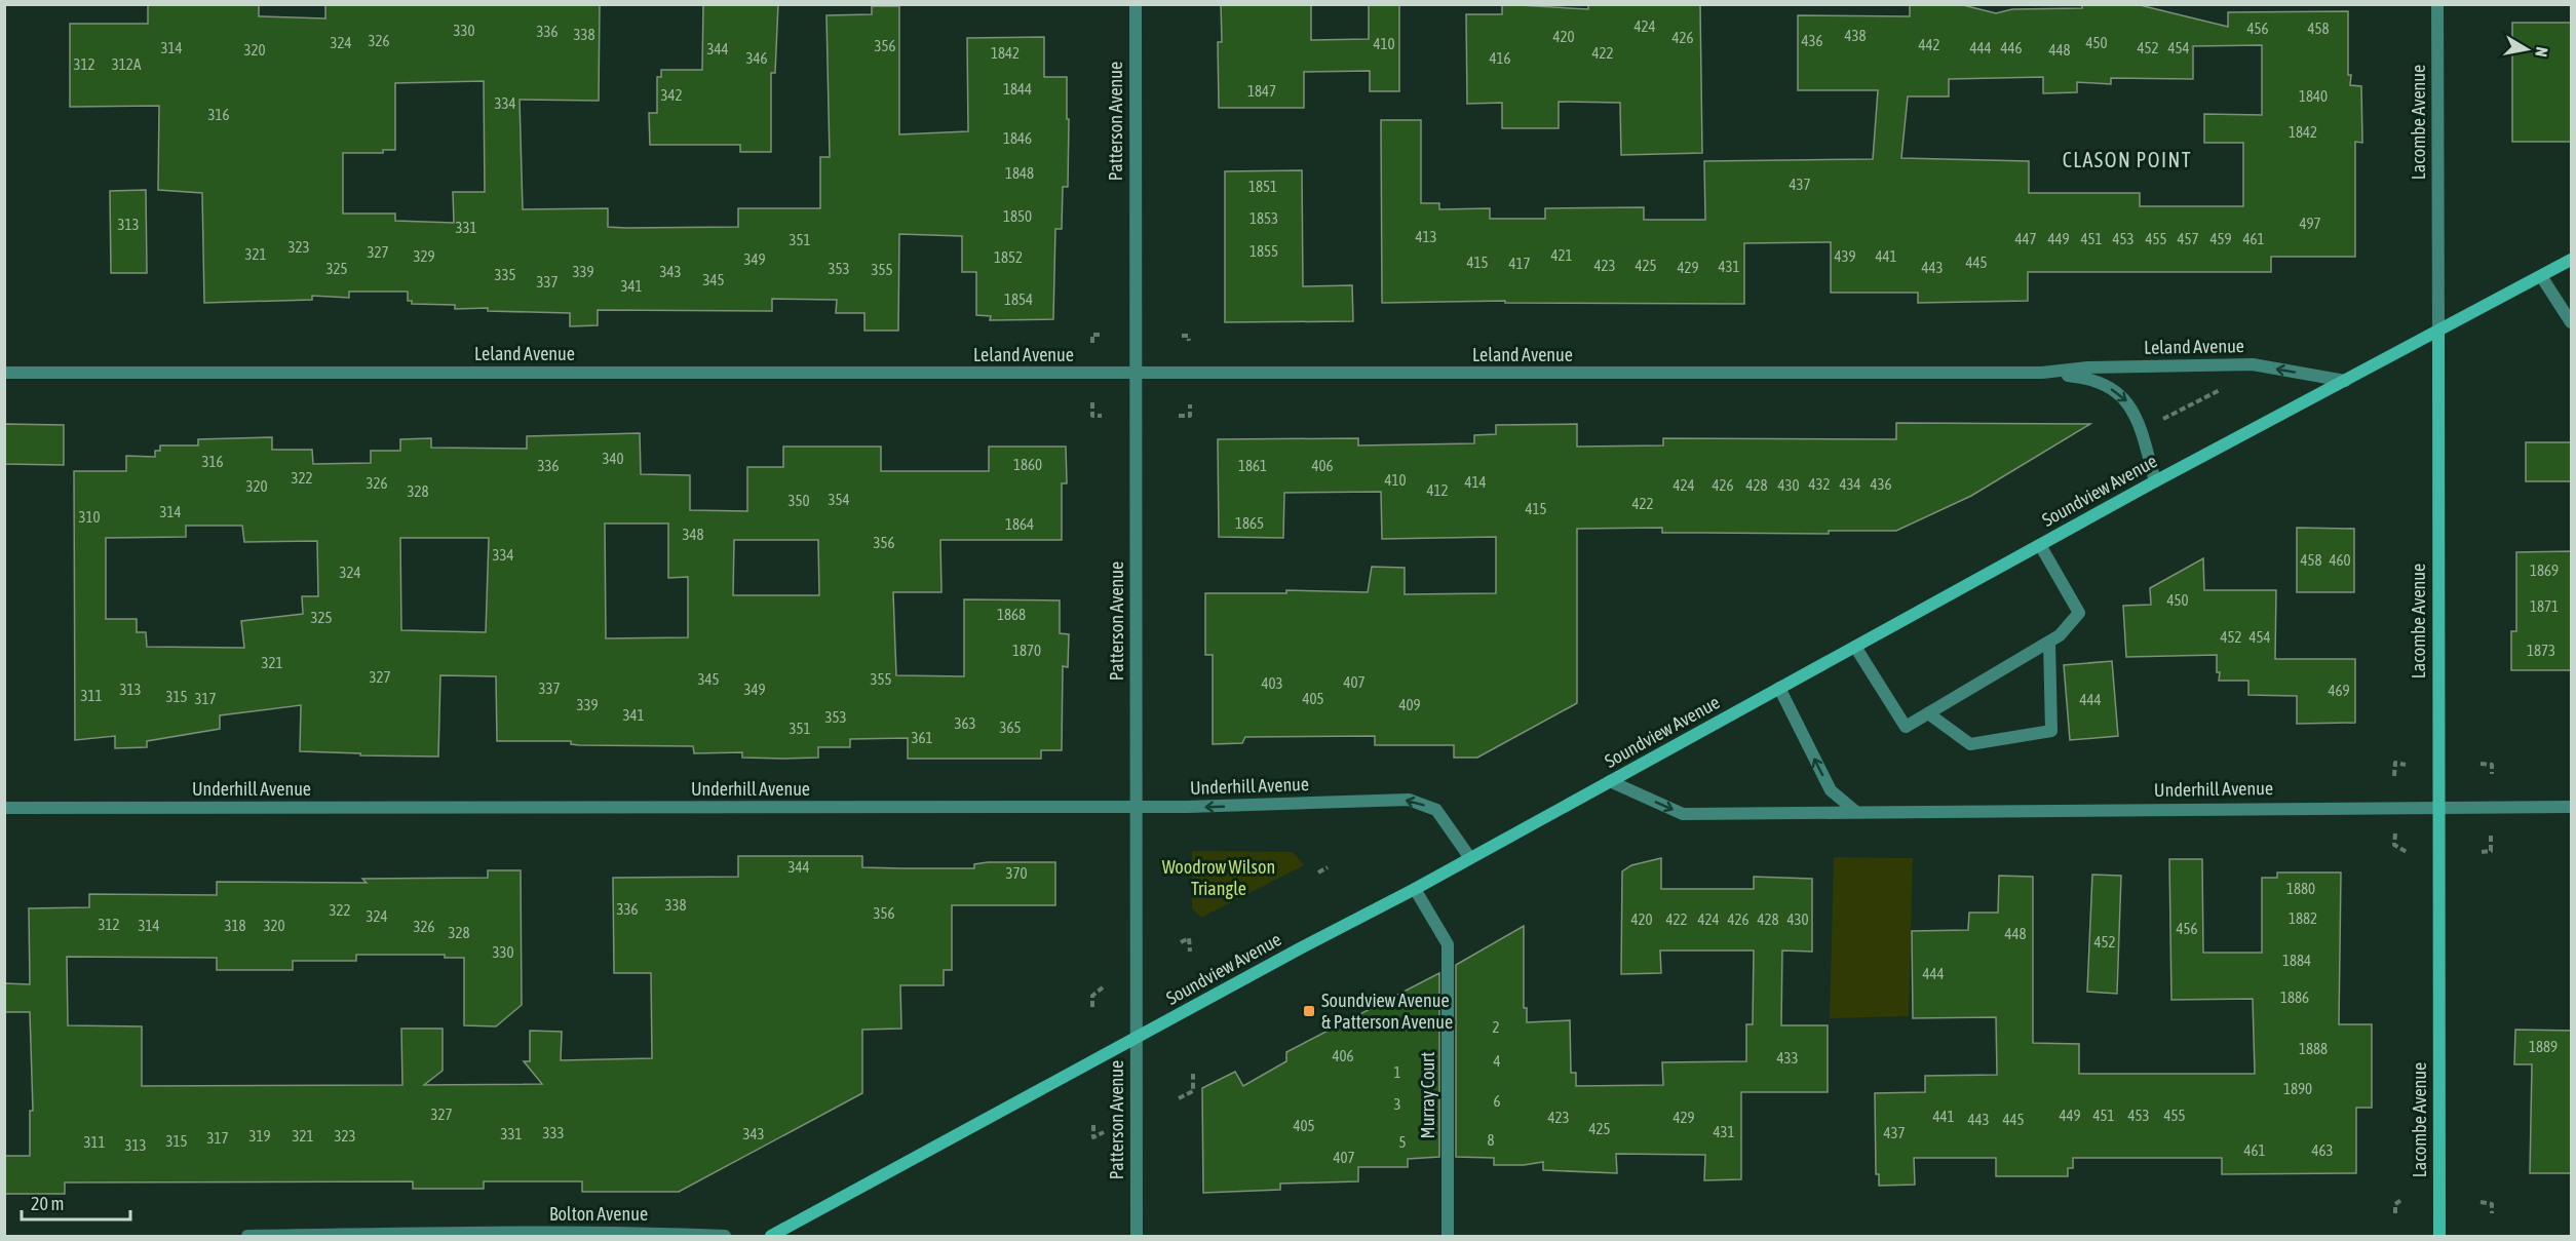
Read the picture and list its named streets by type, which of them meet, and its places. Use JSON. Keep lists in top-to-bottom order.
{
  "streets": {
    "main road": ["Lacombe Avenue", "Soundview Avenue"],
    "street": [
      "Patterson Avenue",
      "Leland Avenue",
      "Underhill Avenue",
      "Murray Court",
      "Bolton Avenue"
    ]
  },
  "crossings": [
    ["Patterson Avenue", "Leland Avenue"],
    ["Patterson Avenue", "Soundview Avenue"],
    ["Patterson Avenue", "Underhill Avenue"],
    ["Lacombe Avenue", "Soundview Avenue"],
    ["Lacombe Avenue", "Underhill Avenue"],
    ["Leland Avenue", "Soundview Avenue"],
    ["Soundview Avenue", "Underhill Avenue"],
    ["Soundview Avenue", "Murray Court"]
  ],
  "districts": ["CLASON POINT"],
  "parks": ["Woodrow Wilson Triangle"],
  "places": {
    "transit": ["Soundview Avenue & Patterson Avenue"]
  },
  "house_numbers": [
    "424",
    "456",
    "458",
    "330",
    "336",
    "338",
    "438",
    "420",
    "426",
    "326",
    "436",
    "324",
    "450",
    "410",
    "442",
    "356",
    "314",
    "444",
    "446",
    "452",
    "454",
    "344",
    "320",
    "448",
    "1842",
    "422",
    "346",
    "416",
    "312",
    "312A",
    "1844",
    "1847",
    "342",
    "1840",
    "334",
    "316",
    "1842",
    "1846",
    "1848",
    "437",
    "1851",
    "1850",
    "1853",
    "497",
    "313",
    "331",
    "413",
    "447",
    "449",
    "451",
    "453",
    "455",
    "457",
    "459",
    "461",
    "351",
    "323",
    "1855",
    "327",
    "321",
    "421",
    "329",
    "439",
    "441",
    "1852",
    "349",
    "415",
    "445",
    "417",
    "423",
    "425",
    "431",
    "429",
    "443",
    "325",
    "353",
    "355",
    "339",
    "343",
    "335",
    "345",
    "337",
    "341",
    "1854",
    "340",
    "316",
    "1860",
    "336",
    "1861",
    "406",
    "322",
    "410",
    "414",
    "326",
    "432",
    "434",
    "436",
    "424",
    "426",
    "428",
    "430",
    "320",
    "412",
    "328",
    "354",
    "350",
    "422",
    "415",
    "314",
    "310",
    "1865",
    "1864",
    "348",
    "356",
    "334",
    "458",
    "460",
    "1869",
    "324",
    "450",
    "1871",
    "1868",
    "325",
    "452",
    "454",
    "1870",
    "1873",
    "321",
    "327",
    "345",
    "355",
    "407",
    "403",
    "337",
    "313",
    "349",
    "469",
    "311",
    "315",
    "317",
    "405",
    "444",
    "339",
    "409",
    "341",
    "353",
    "363",
    "365",
    "351",
    "361",
    "344",
    "370",
    "1880",
    "338",
    "336",
    "322",
    "356",
    "324",
    "1882",
    "420",
    "422",
    "424",
    "426",
    "428",
    "430",
    "312",
    "314",
    "318",
    "320",
    "326",
    "456",
    "328",
    "448",
    "452",
    "330",
    "1884",
    "444",
    "1886",
    "2",
    "1889",
    "1888",
    "406",
    "433",
    "4",
    "1",
    "1890",
    "6",
    "3",
    "327",
    "449",
    "451",
    "453",
    "455",
    "441",
    "423",
    "429",
    "443",
    "445",
    "405",
    "425",
    "431",
    "333",
    "437",
    "331",
    "343",
    "319",
    "321",
    "323",
    "317",
    "8",
    "315",
    "311",
    "5",
    "313",
    "461",
    "463",
    "407"
  ],
  "scale_bar": "20 m",
  "north": "right"
}
